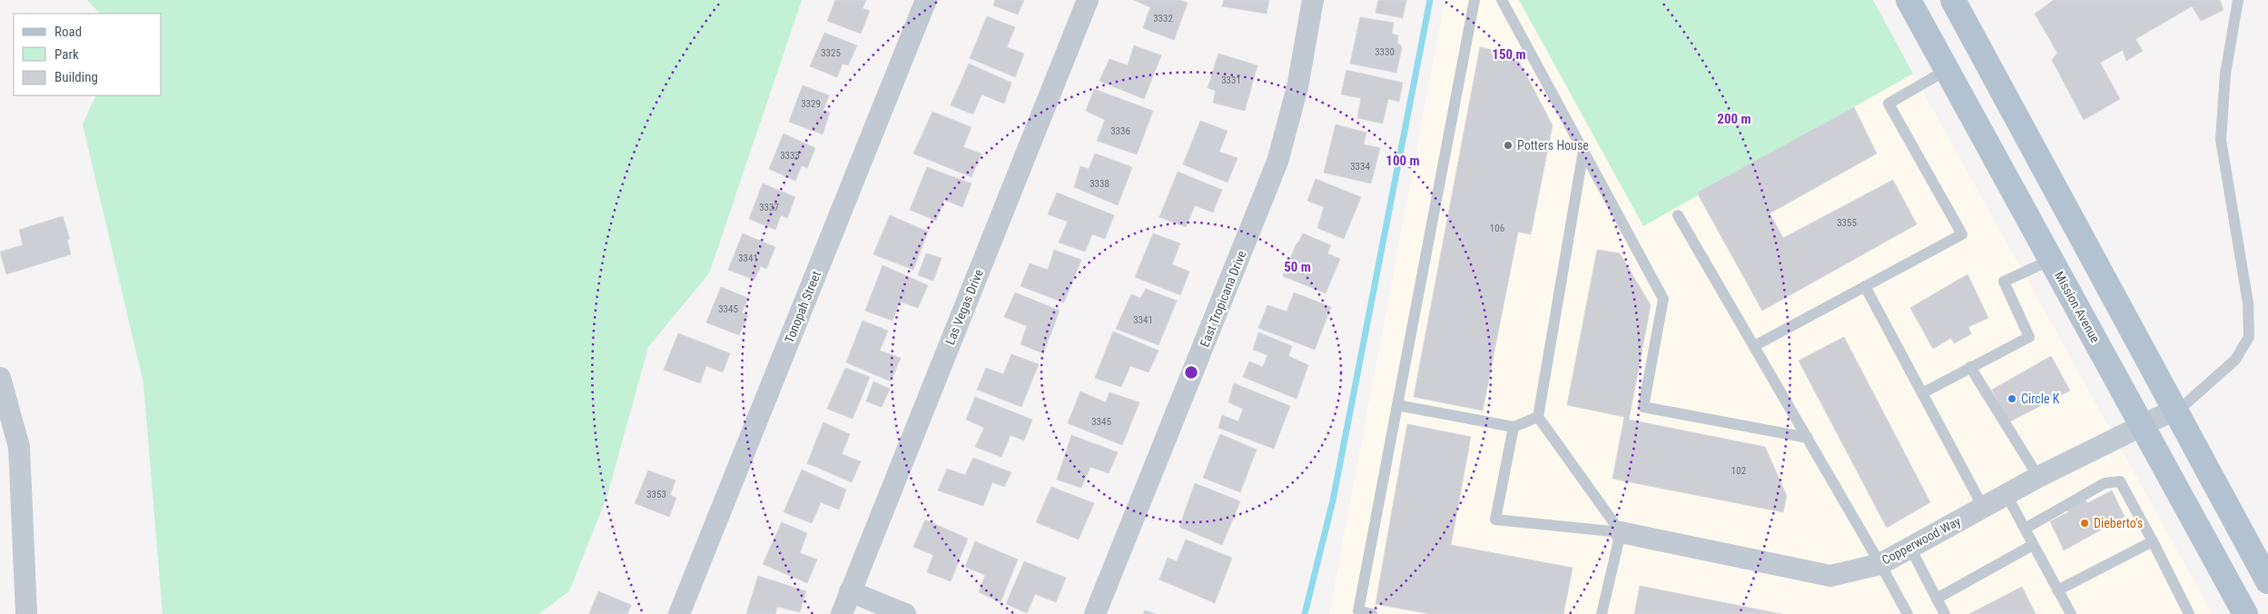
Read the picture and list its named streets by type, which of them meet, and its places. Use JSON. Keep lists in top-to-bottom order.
{
  "streets": {
    "main road": ["Mission Avenue"],
    "street": [
      "East Tropicana Drive",
      "Tonopah Street",
      "Las Vegas Drive",
      "Copperwood Way"
    ]
  },
  "crossings": [
    ["Mission Avenue", "Copperwood Way"]
  ],
  "places": ["Potters House", "Circle K", "Dieberto's"],
  "house_numbers": [
    "3332",
    "3330",
    "3325",
    "3331",
    "3329",
    "3336",
    "3333",
    "3334",
    "3338",
    "3337",
    "3355",
    "106",
    "3341",
    "3345",
    "3341",
    "3345",
    "102",
    "3353"
  ],
  "legend": ["Road", "Park", "Building"],
  "rings": [
    "150 m",
    "200 m",
    "100 m",
    "50 m"
  ]
}
